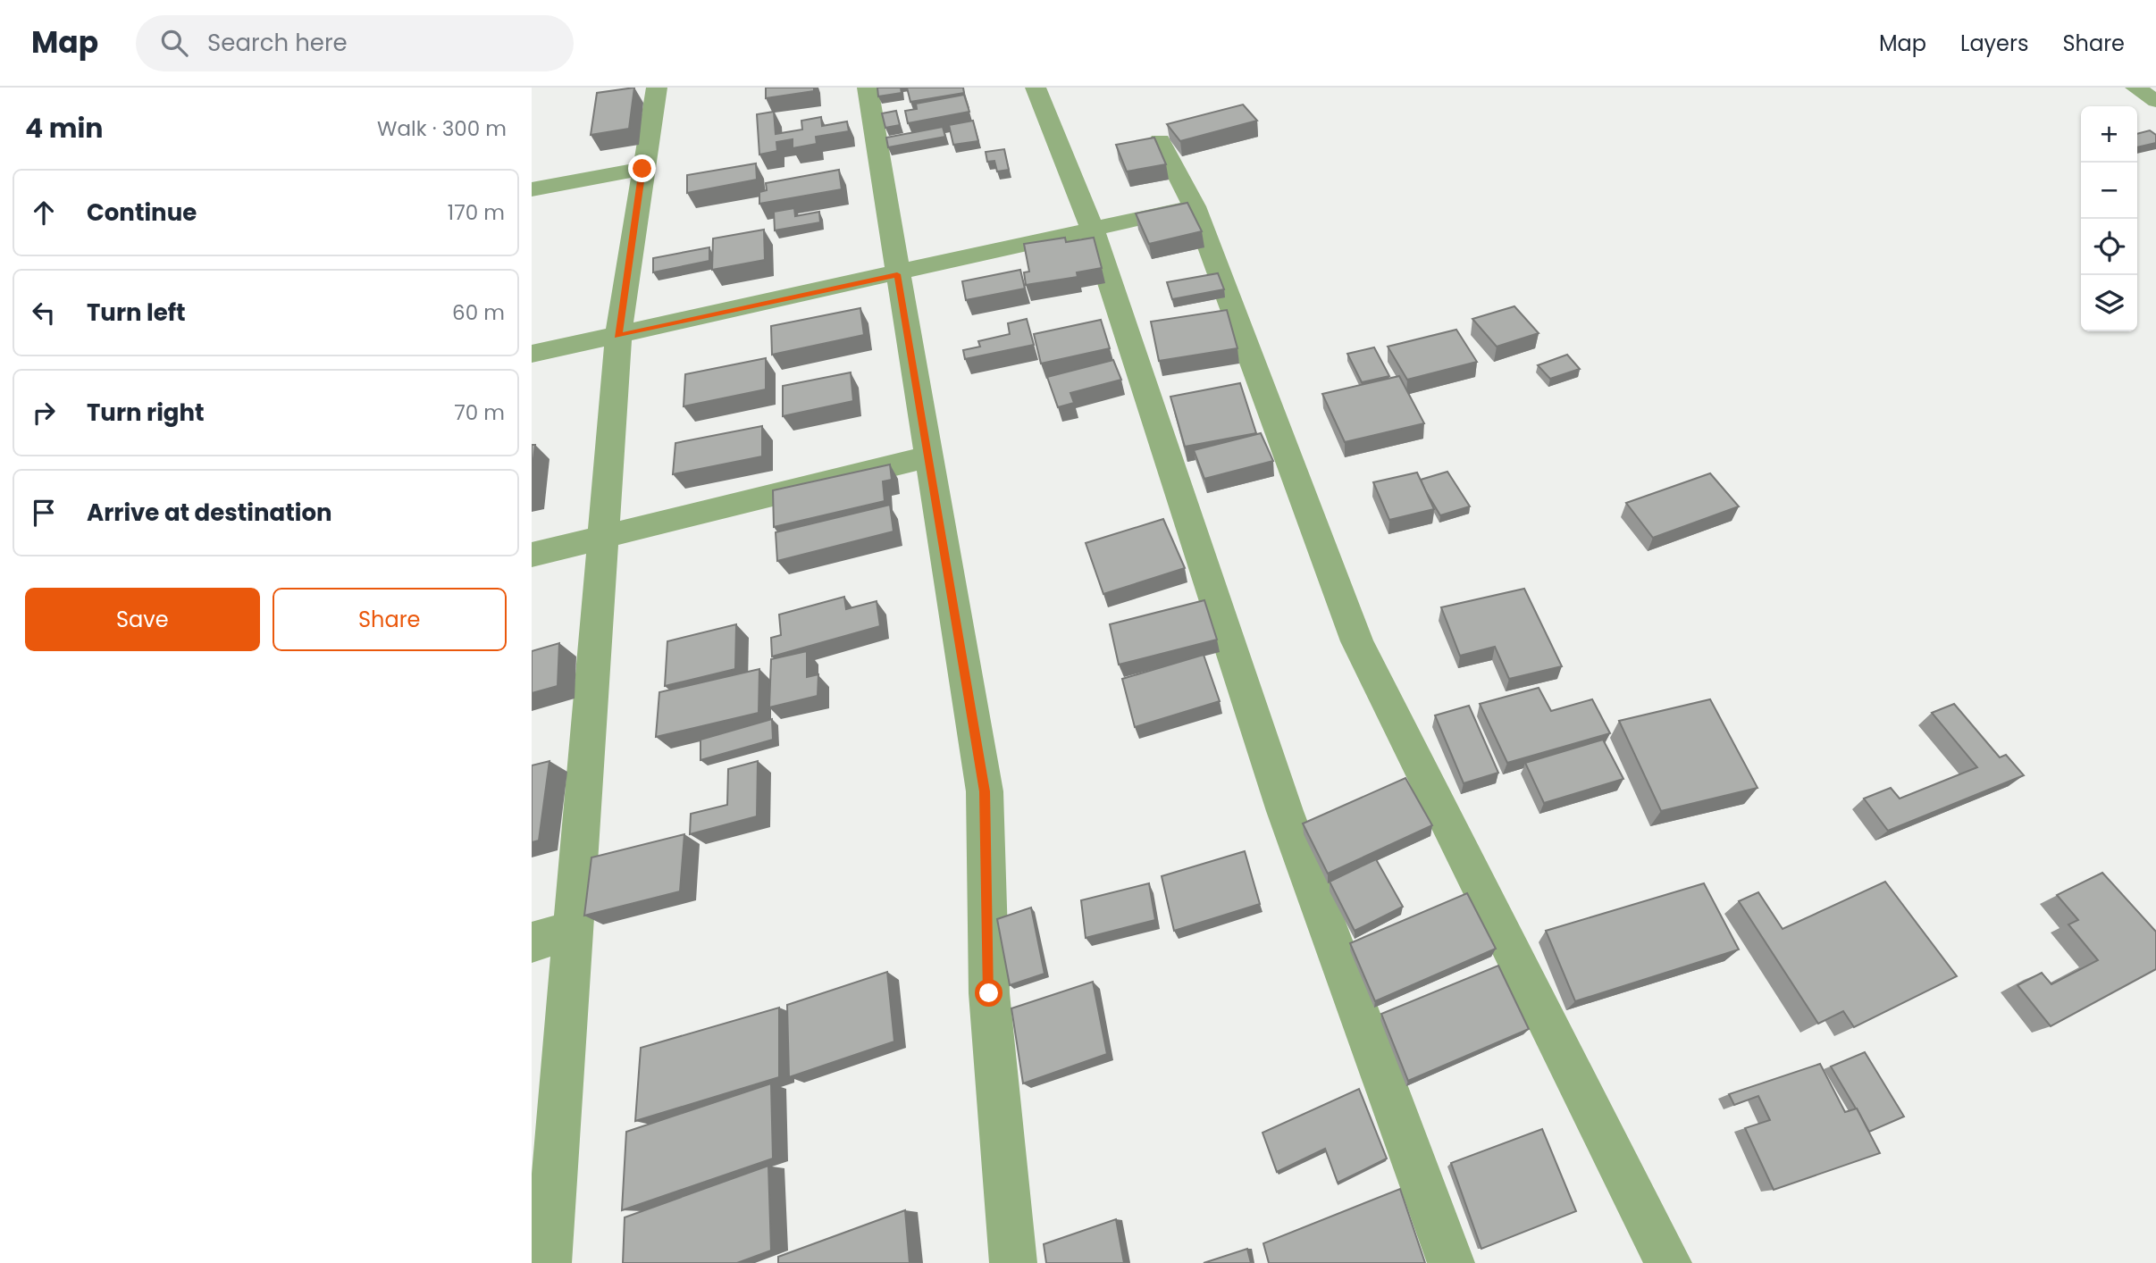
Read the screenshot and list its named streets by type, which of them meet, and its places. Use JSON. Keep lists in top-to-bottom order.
{
  "page": {
    "header": "Map",
    "search": "Search here",
    "nav": ["Map", "Layers", "Share"],
    "heading": ["4 min", "Walk · 300 m"],
    "map_buttons": ["+", "−"],
    "list": [
      ["Continue", "170 m"],
      ["Turn left", "60 m"],
      ["Turn right", "70 m"],
      "Arrive at destination"
    ],
    "buttons": ["Save", "Share"]
  }
}
